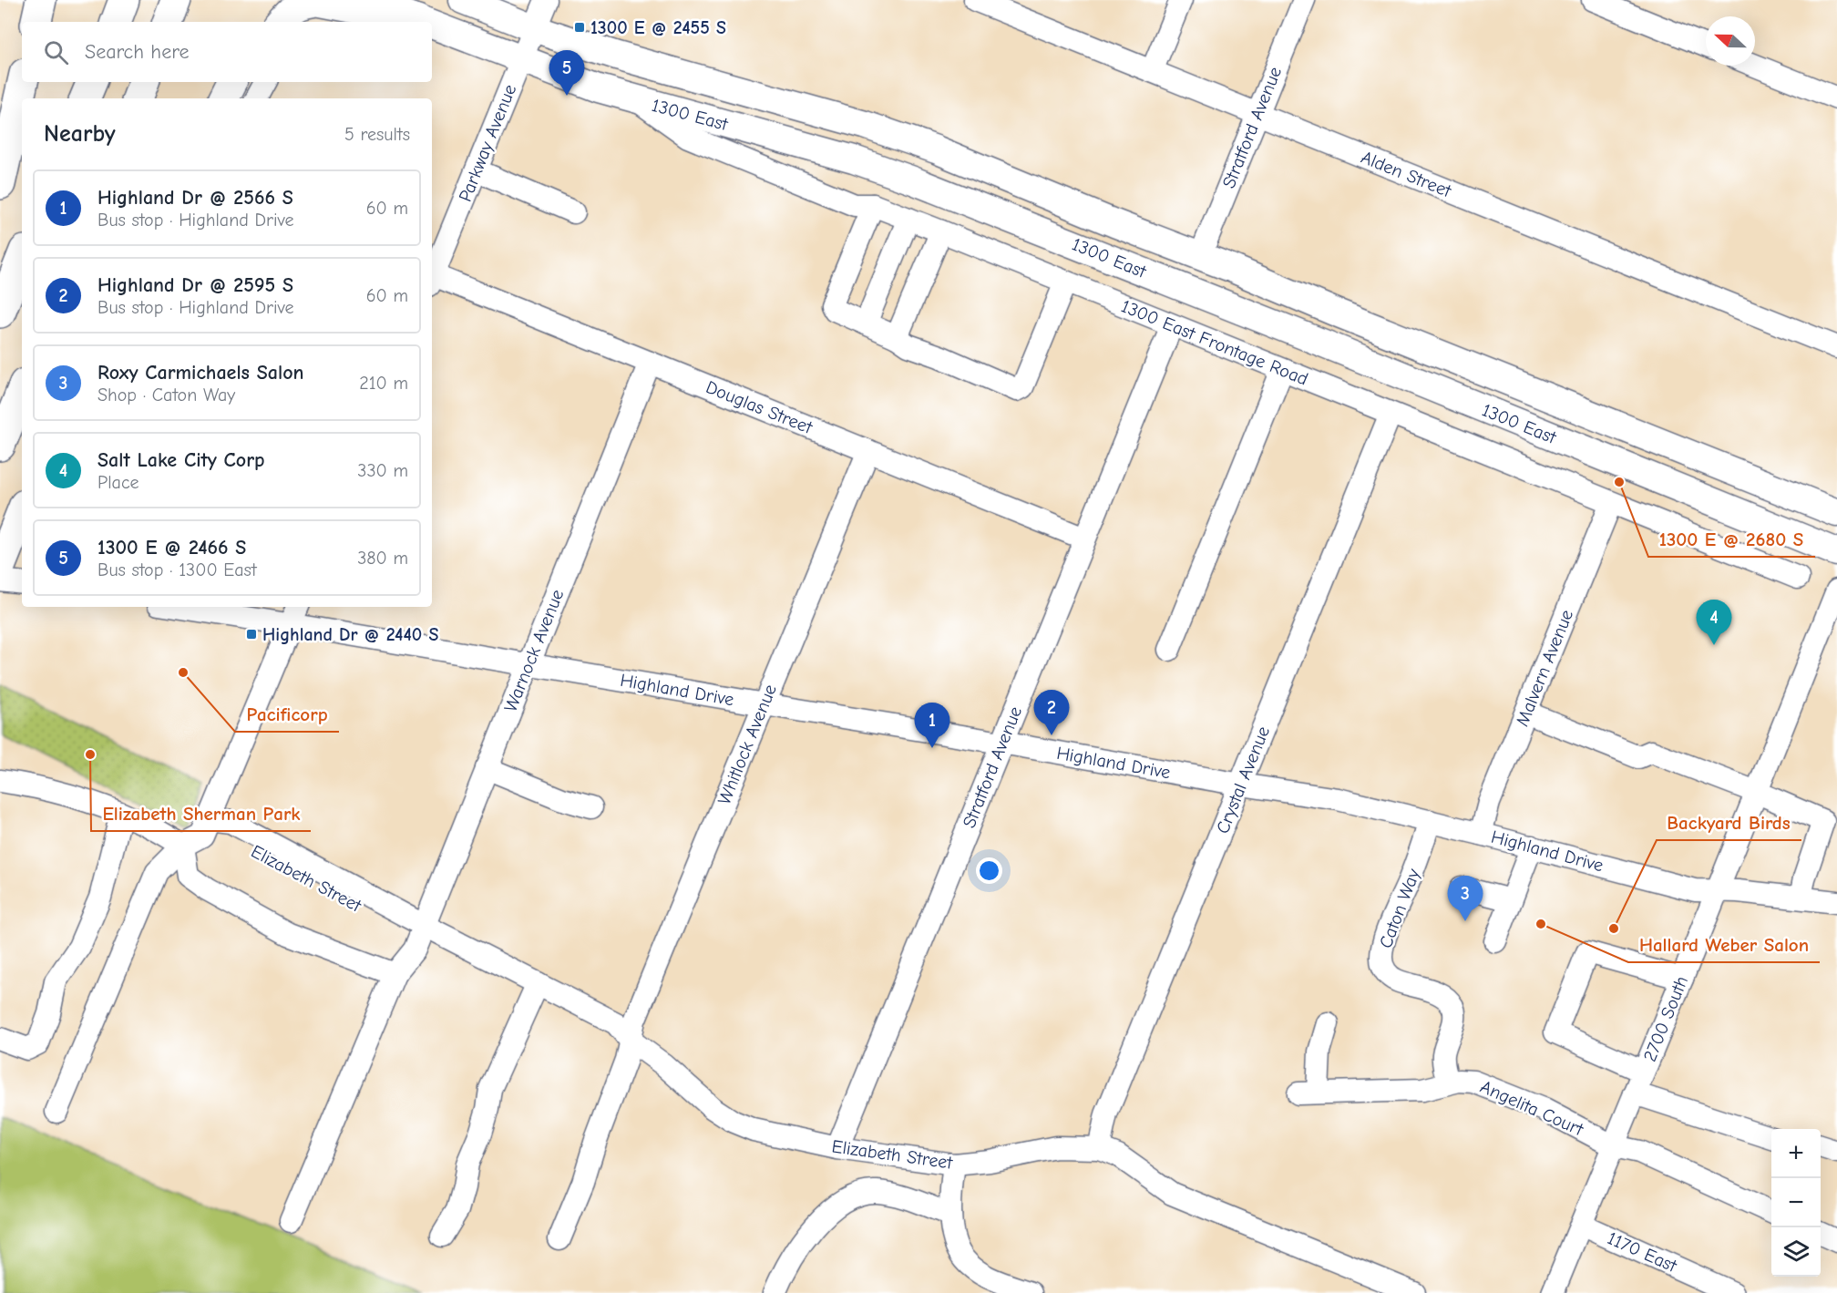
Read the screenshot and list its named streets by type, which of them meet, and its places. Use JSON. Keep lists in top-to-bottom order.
{
  "streets": {
    "main road": ["1300 East"],
    "street": [
      "Stratford Avenue",
      "Parkway Avenue",
      "Alden Street",
      "1300 East Frontage Road",
      "Douglas Street",
      "Warnock Avenue",
      "Malvern Avenue",
      "Highland Drive",
      "Whitlock Avenue",
      "Crystal Avenue",
      "Elizabeth Street",
      "Caton Way",
      "2700 South",
      "Angelita Court",
      "1170 East"
    ]
  },
  "crossings": [
    ["1300 East", "Stratford Avenue"],
    ["1300 East", "Parkway Avenue"],
    ["1300 East", "1300 East Frontage Road"],
    ["Stratford Avenue", "Alden Street"],
    ["Stratford Avenue", "1300 East Frontage Road"],
    ["Stratford Avenue", "Douglas Street"],
    ["Stratford Avenue", "Highland Drive"],
    ["Stratford Avenue", "Elizabeth Street"],
    ["1300 East Frontage Road", "Malvern Avenue"],
    ["1300 East Frontage Road", "Crystal Avenue"],
    ["Douglas Street", "Warnock Avenue"],
    ["Douglas Street", "Whitlock Avenue"],
    ["Warnock Avenue", "Highland Drive"],
    ["Warnock Avenue", "Elizabeth Street"],
    ["Malvern Avenue", "Highland Drive"],
    ["Highland Drive", "Whitlock Avenue"],
    ["Highland Drive", "Crystal Avenue"],
    ["Highland Drive", "Caton Way"],
    ["Highland Drive", "2700 South"],
    ["Whitlock Avenue", "Elizabeth Street"],
    ["Crystal Avenue", "Elizabeth Street"],
    ["Caton Way", "Angelita Court"],
    ["2700 South", "Angelita Court"],
    ["2700 South", "1170 East"]
  ],
  "places": {
    "transit": ["1300 E @ 2455 S", "Highland Dr @ 2440 S"],
    "other": [
      "1300 E @ 2680 S",
      "Pacificorp",
      "Elizabeth Sherman Park",
      "Hallard Weber Salon",
      "Backyard Birds"
    ]
  },
  "north": "left",
  "page": {
    "search": "Search here",
    "pins": [
      "5",
      "4",
      "2",
      "1",
      "3"
    ],
    "heading": ["Nearby", "5 results"],
    "list": [
      {
        "mark": "1",
        "name": "Highland Dr @ 2566 S",
        "note": "Bus stop · Highland Drive",
        "value": "60 m"
      },
      {
        "mark": "2",
        "name": "Highland Dr @ 2595 S",
        "note": "Bus stop · Highland Drive",
        "value": "60 m"
      },
      {
        "mark": "3",
        "name": "Roxy Carmichaels Salon",
        "note": "Shop · Caton Way",
        "value": "210 m"
      },
      {
        "mark": "4",
        "name": "Salt Lake City Corp",
        "note": "Place",
        "value": "330 m"
      },
      {
        "mark": "5",
        "name": "1300 E @ 2466 S",
        "note": "Bus stop · 1300 East",
        "value": "380 m"
      }
    ],
    "map_buttons": ["+", "−"]
  }
}
